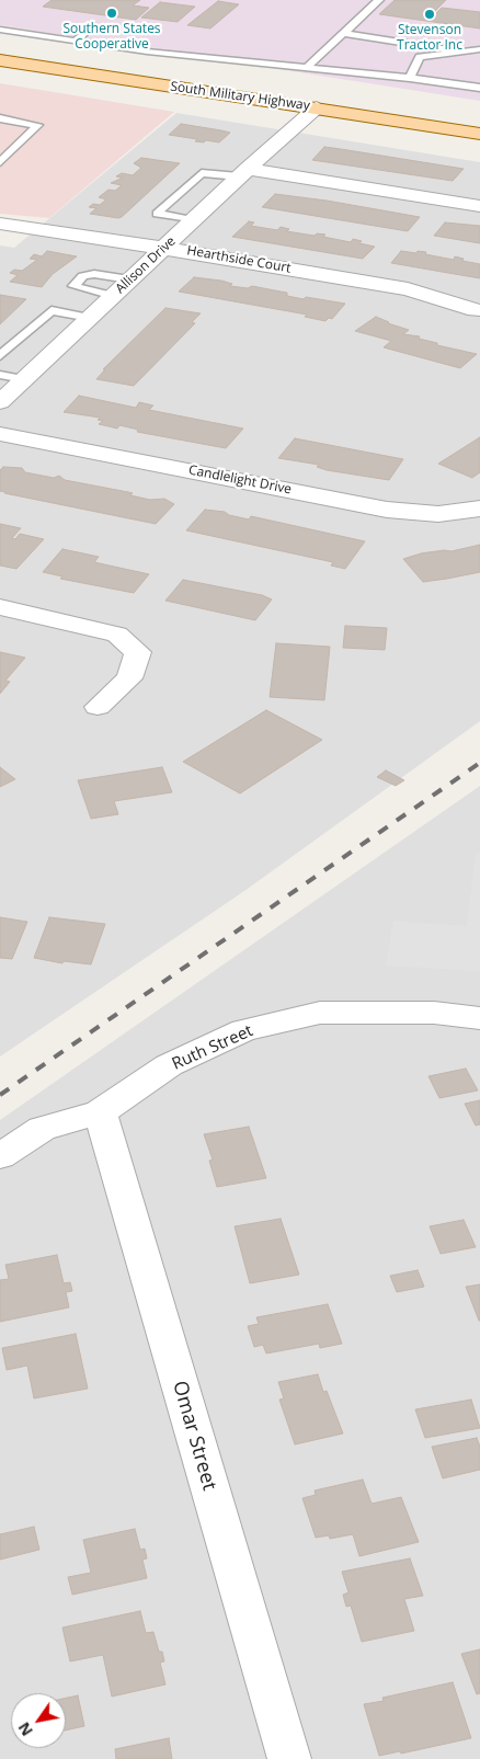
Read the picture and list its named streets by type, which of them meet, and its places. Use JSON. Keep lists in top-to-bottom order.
{
  "streets": {
    "main road": ["South Military Highway"],
    "street": [
      "Hearthside Court",
      "Allison Drive",
      "Candlelight Drive",
      "Ruth Street",
      "Omar Street"
    ]
  },
  "crossings": [
    ["South Military Highway", "Allison Drive"],
    ["Hearthside Court", "Allison Drive"],
    ["Ruth Street", "Omar Street"]
  ],
  "places": ["Southern States Cooperative", "Stevenson Tractor Inc"],
  "north": "bottom left"
}
